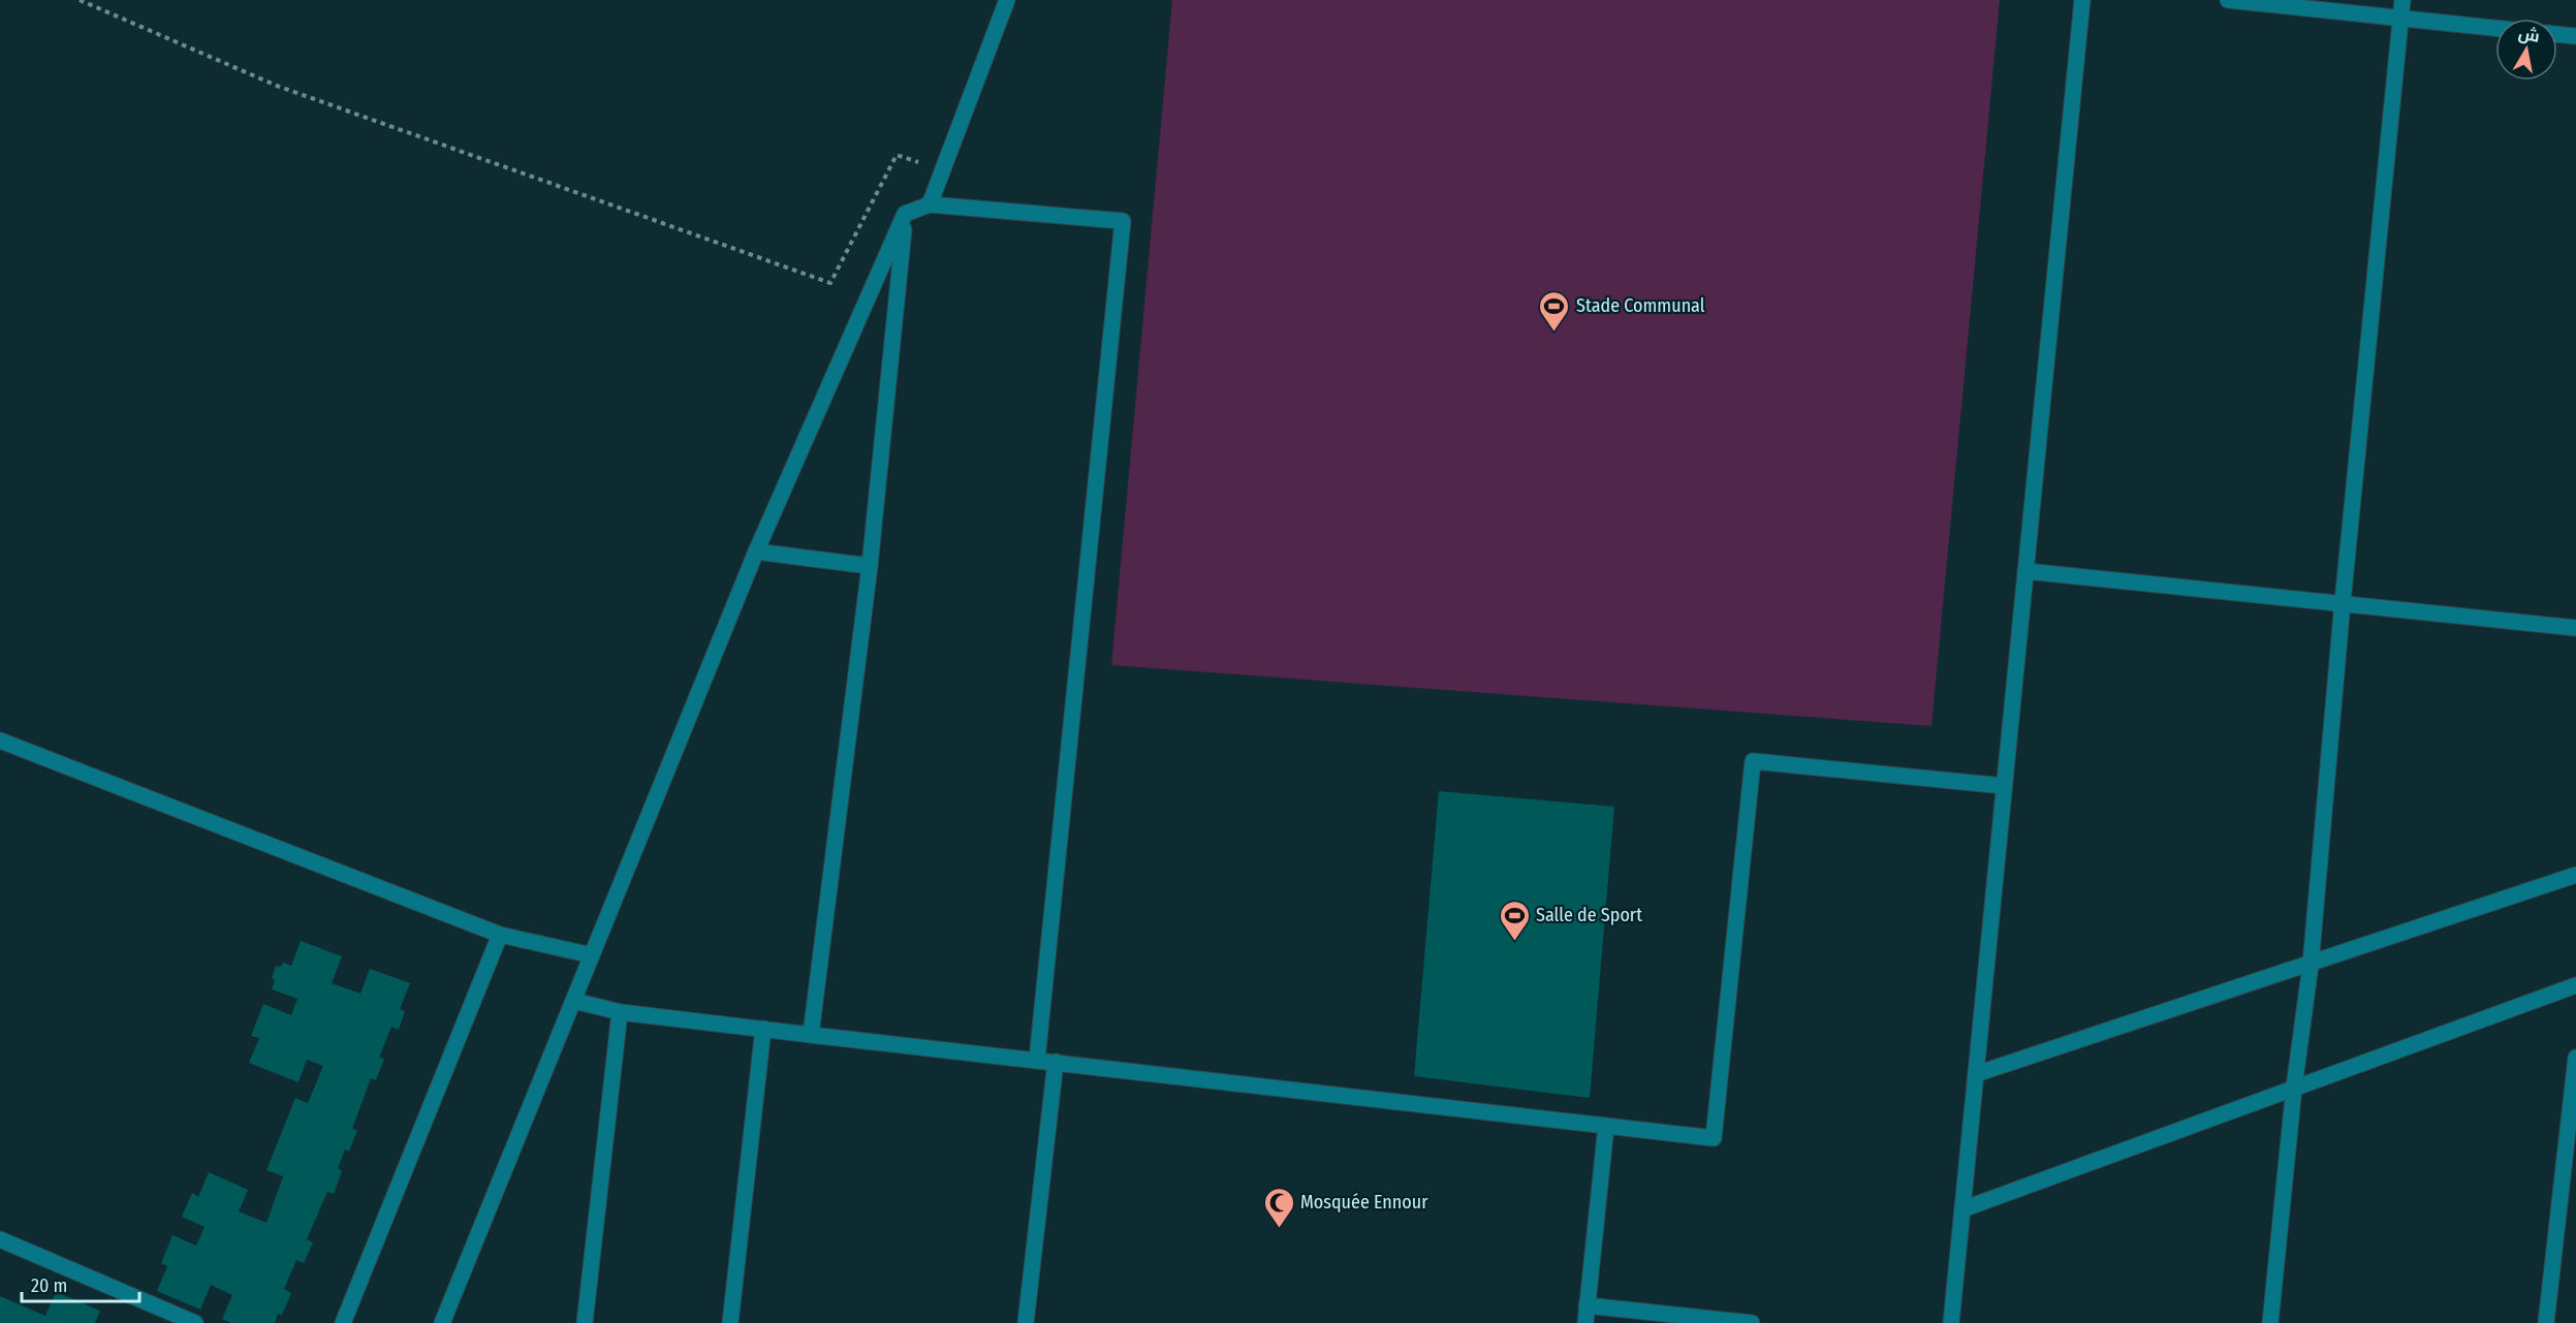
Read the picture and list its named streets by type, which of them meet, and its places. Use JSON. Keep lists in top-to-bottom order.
{
  "places": {
    "sports": ["Stade Communal", "Salle de Sport"],
    "mosque": ["Mosquée Ennour"]
  },
  "scale_bar": "20 m",
  "north": "top"
}
